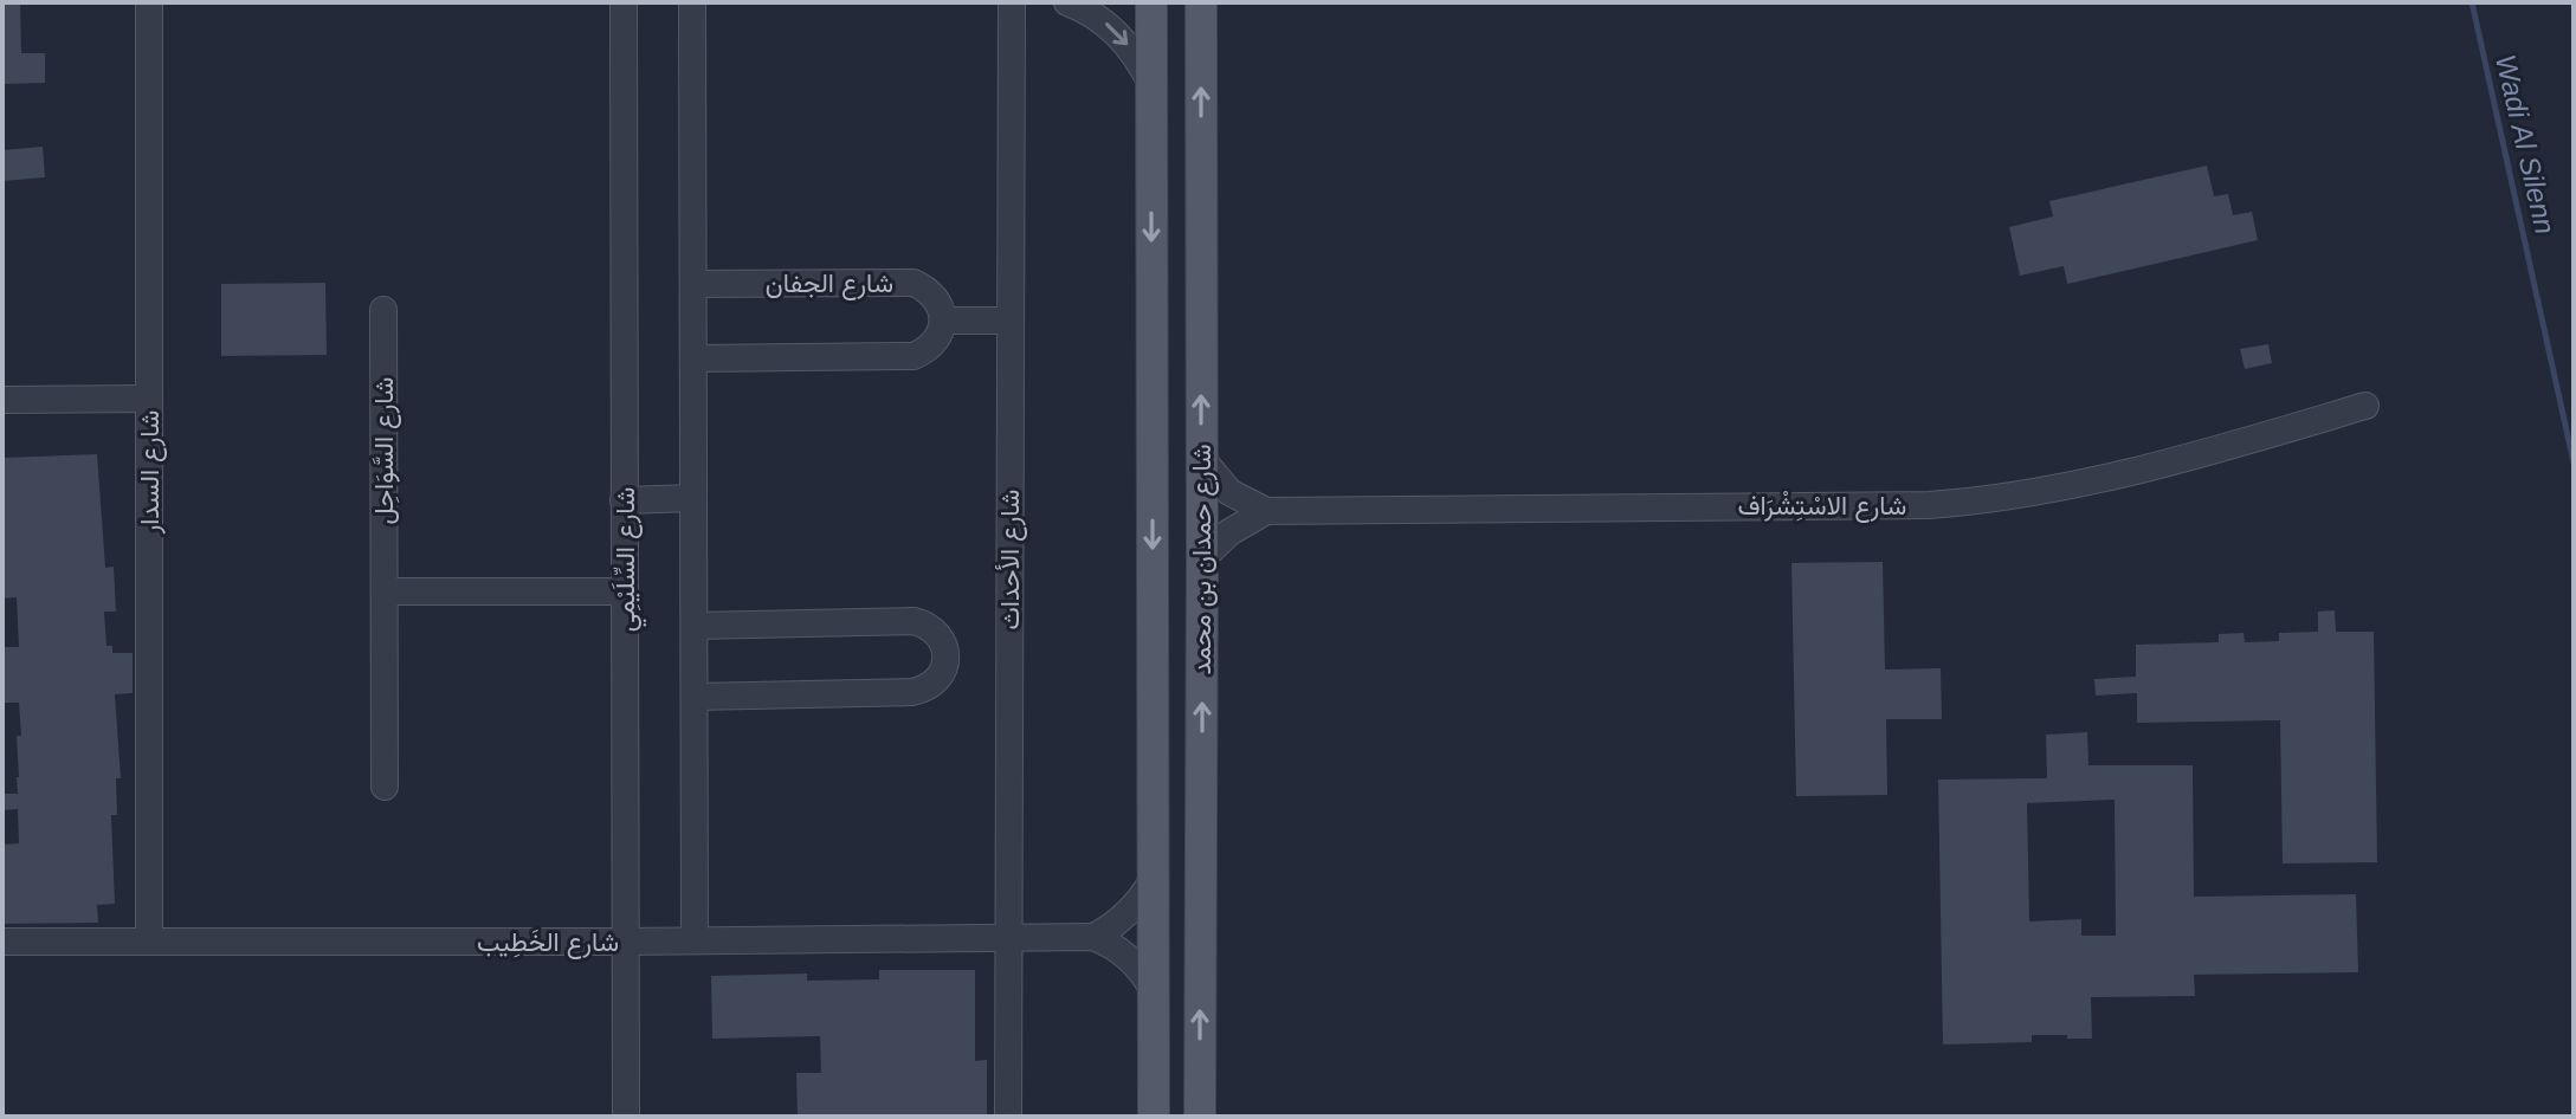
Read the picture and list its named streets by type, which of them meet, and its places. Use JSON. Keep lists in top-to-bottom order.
{
  "streets": {
    "main road": ["شارع حمدان بن محمد"],
    "street": [
      "شارع الجفان",
      "شارع السَّوَاحِل",
      "شارع السدار",
      "شارع الاسْتِشْرَاف",
      "شارع السِّلَيْمِي",
      "شارع الأحداث",
      "شارع الخَطِيب"
    ]
  },
  "crossings": [
    ["شارع السدار", "شارع الخَطِيب"],
    ["شارع السِّلَيْمِي", "شارع الخَطِيب"],
    ["شارع الأحداث", "شارع الخَطِيب"]
  ],
  "water": ["Wadi Al Silenn"]
}
